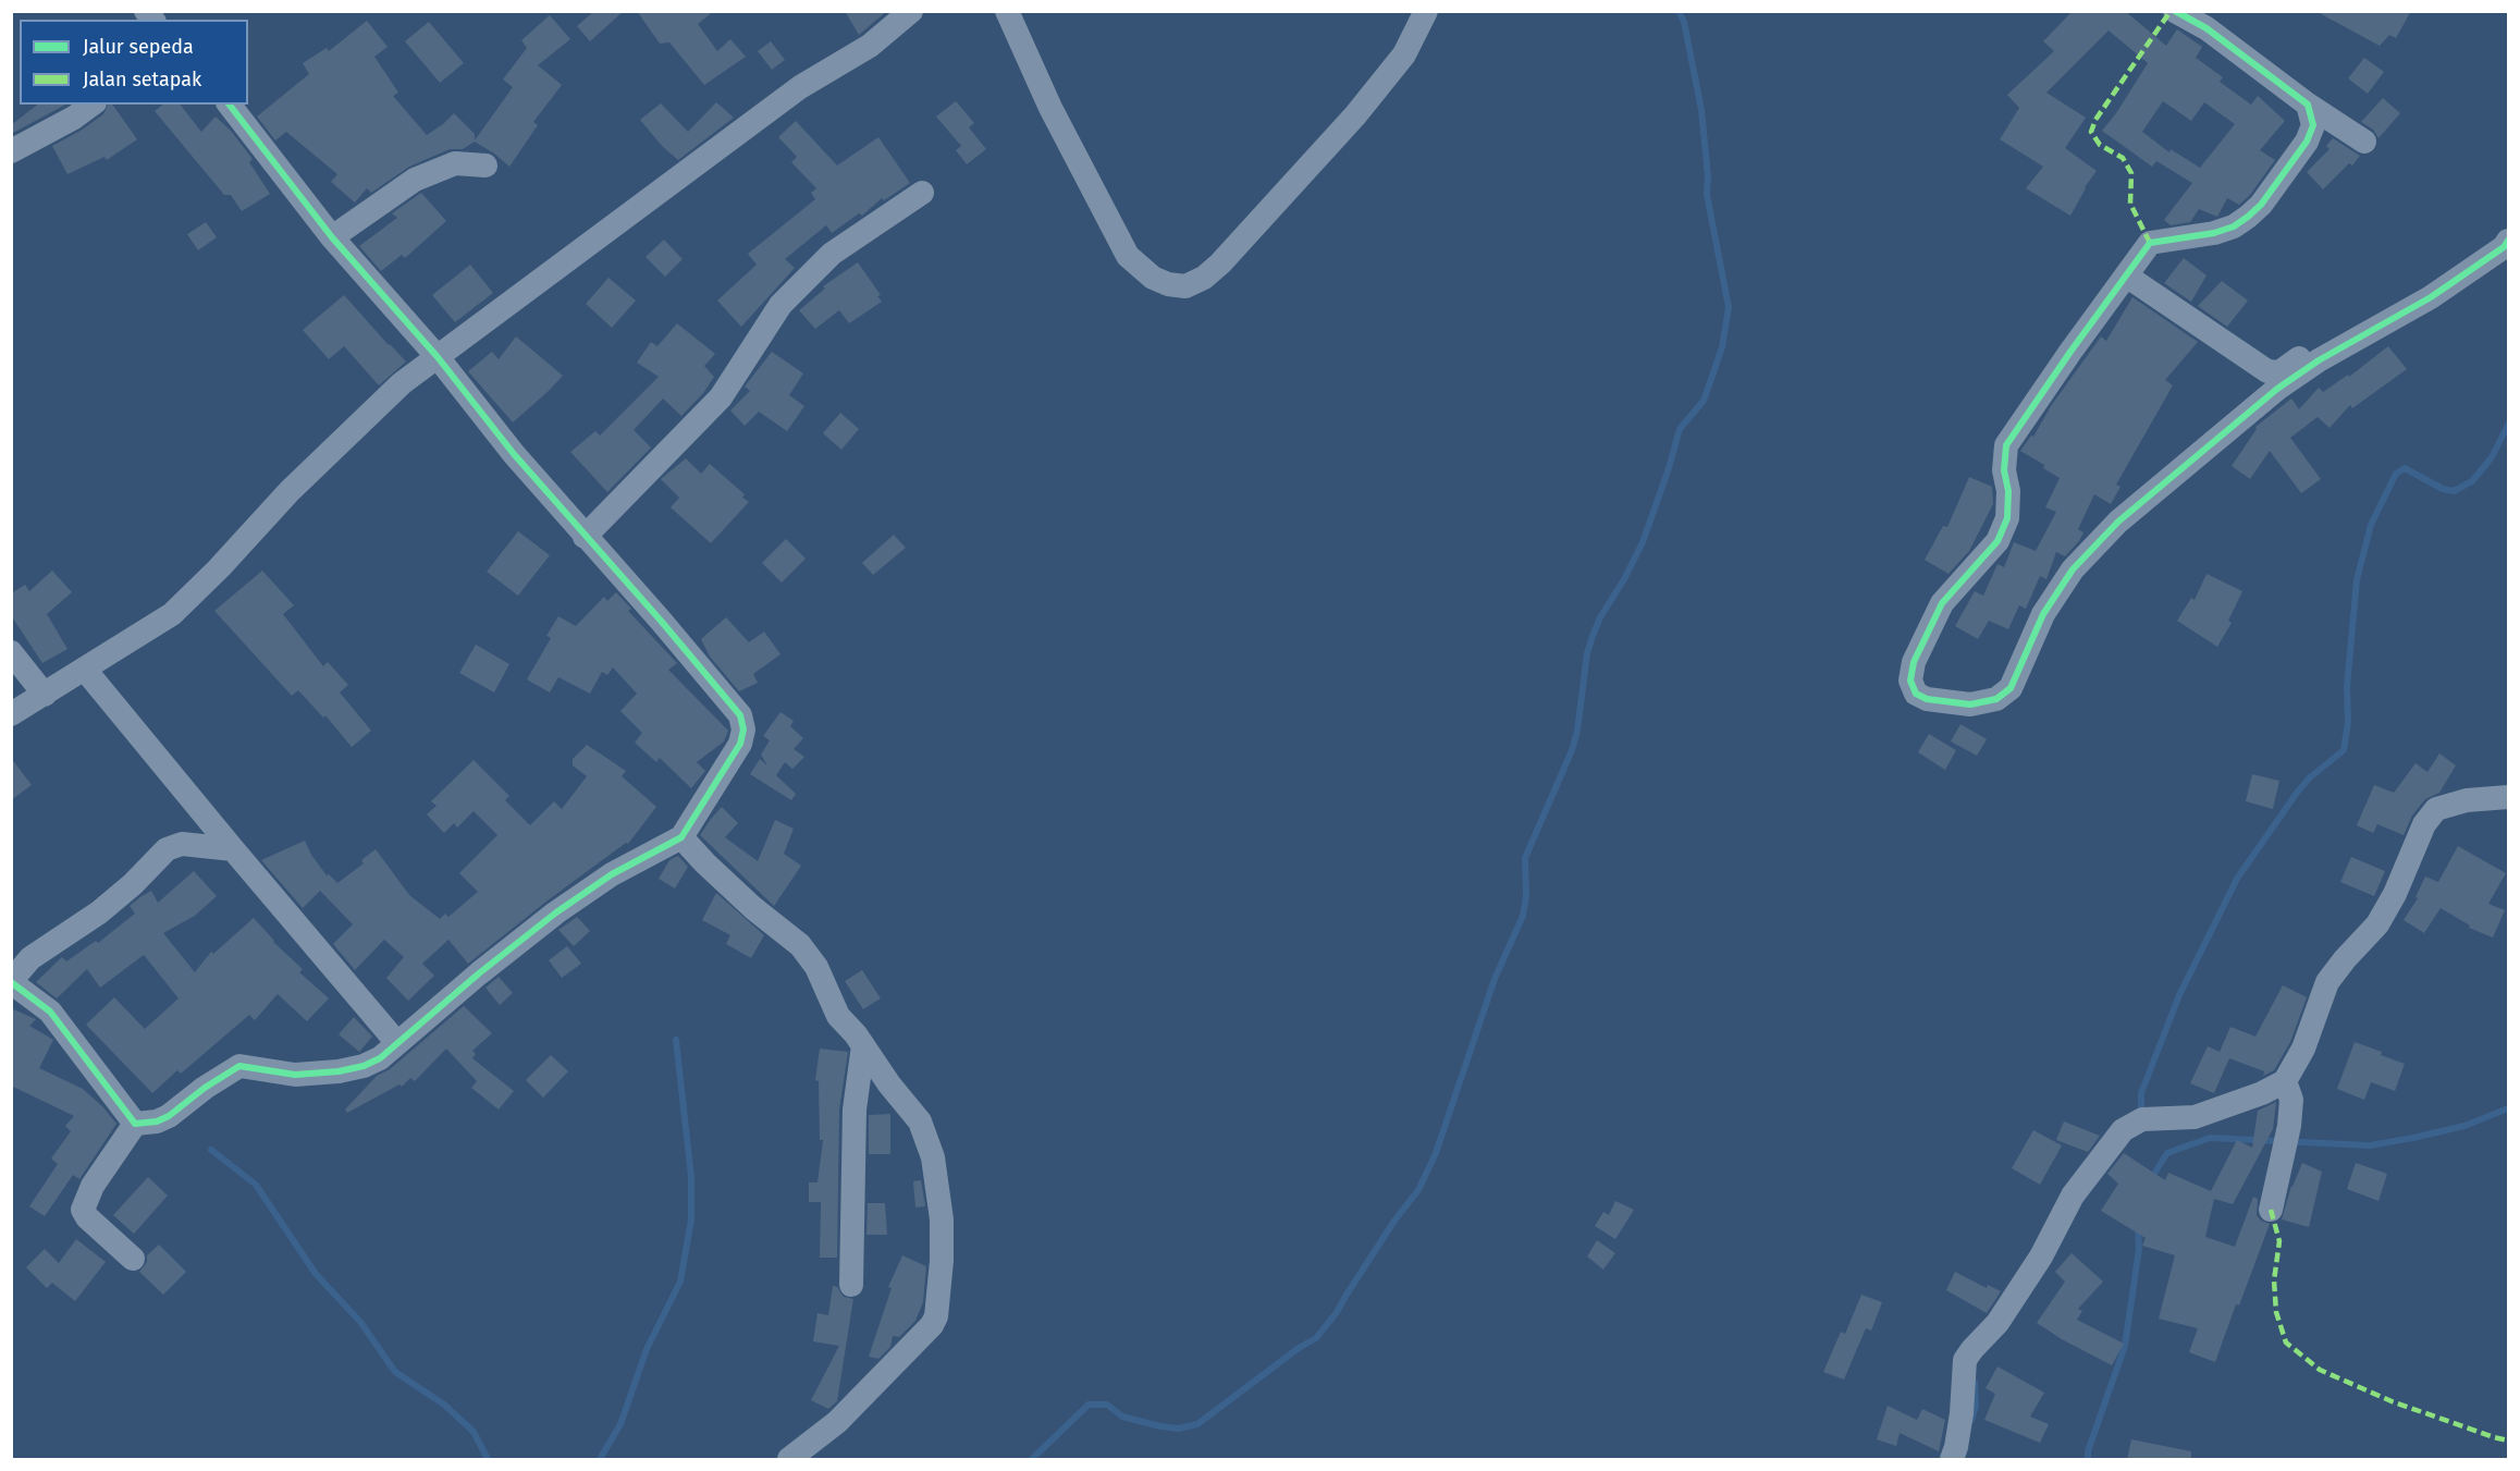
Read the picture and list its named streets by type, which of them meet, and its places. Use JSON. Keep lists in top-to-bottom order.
{
  "legend": ["Jalur sepeda", "Jalan setapak"]
}
